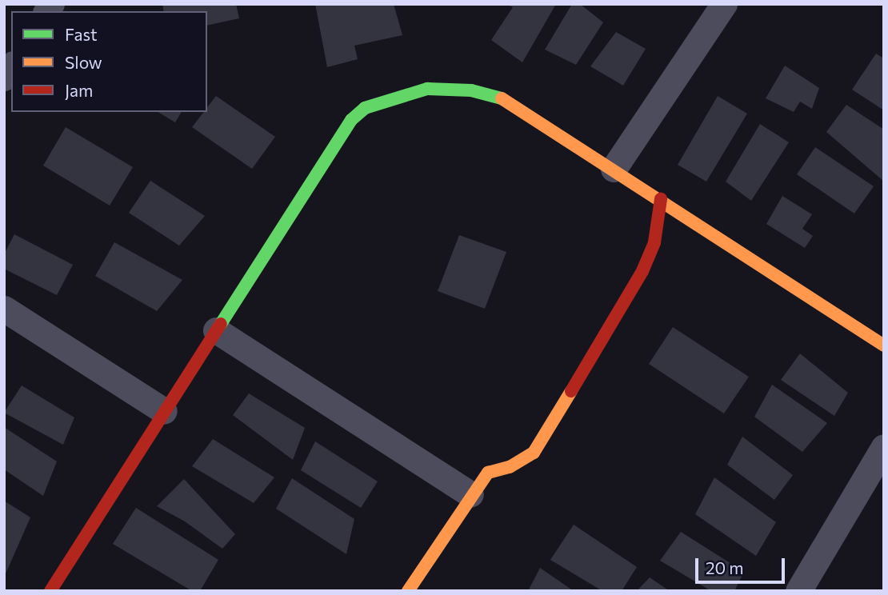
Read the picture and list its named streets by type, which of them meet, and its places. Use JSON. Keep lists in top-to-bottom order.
{
  "legend": ["Fast", "Slow", "Jam"],
  "scale_bar": "20 m"
}
